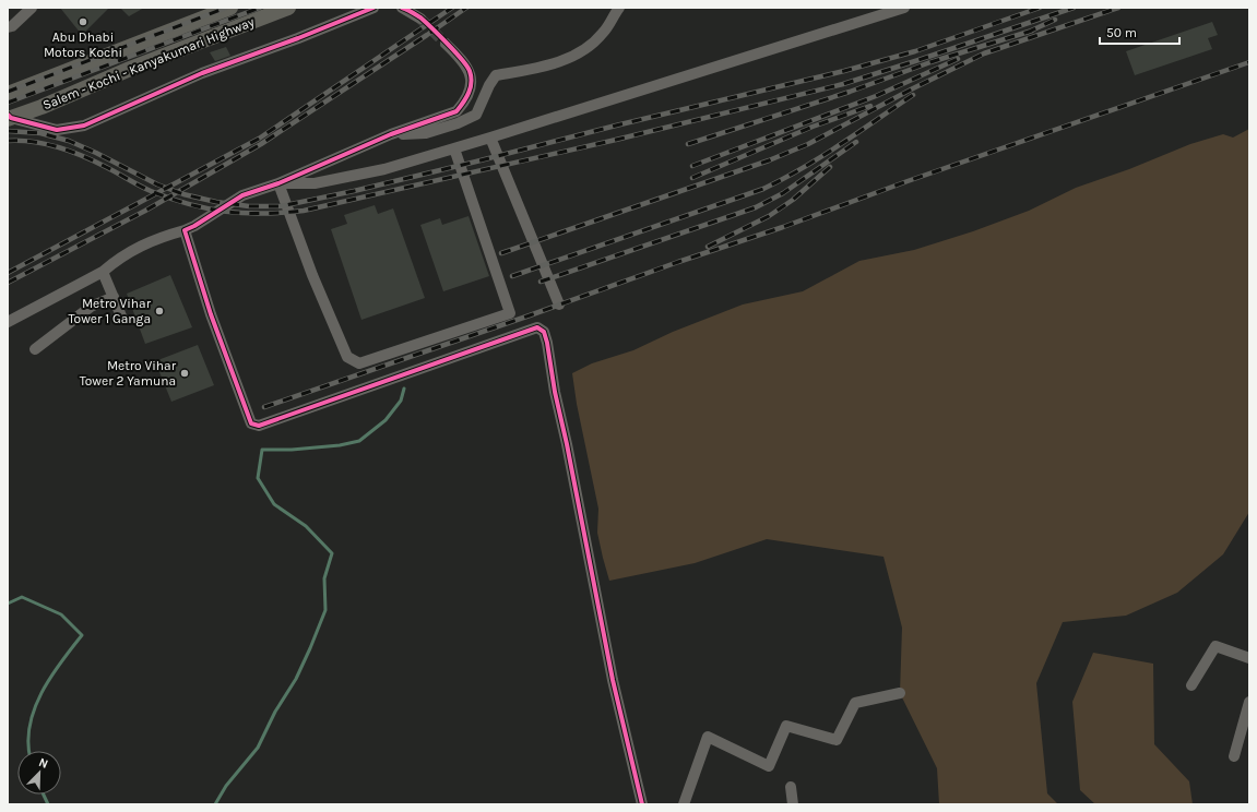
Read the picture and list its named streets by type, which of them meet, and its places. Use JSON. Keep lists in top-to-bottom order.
{
  "streets": {
    "highway": ["Salem - Kochi - Kanyakumari Highway"]
  },
  "places": ["Abu Dhabi Motors Kochi", "Metro Vihar Tower 1 Ganga", "Metro Vihar Tower 2 Yamuna"],
  "scale_bar": "50 m",
  "north": "top right"
}
